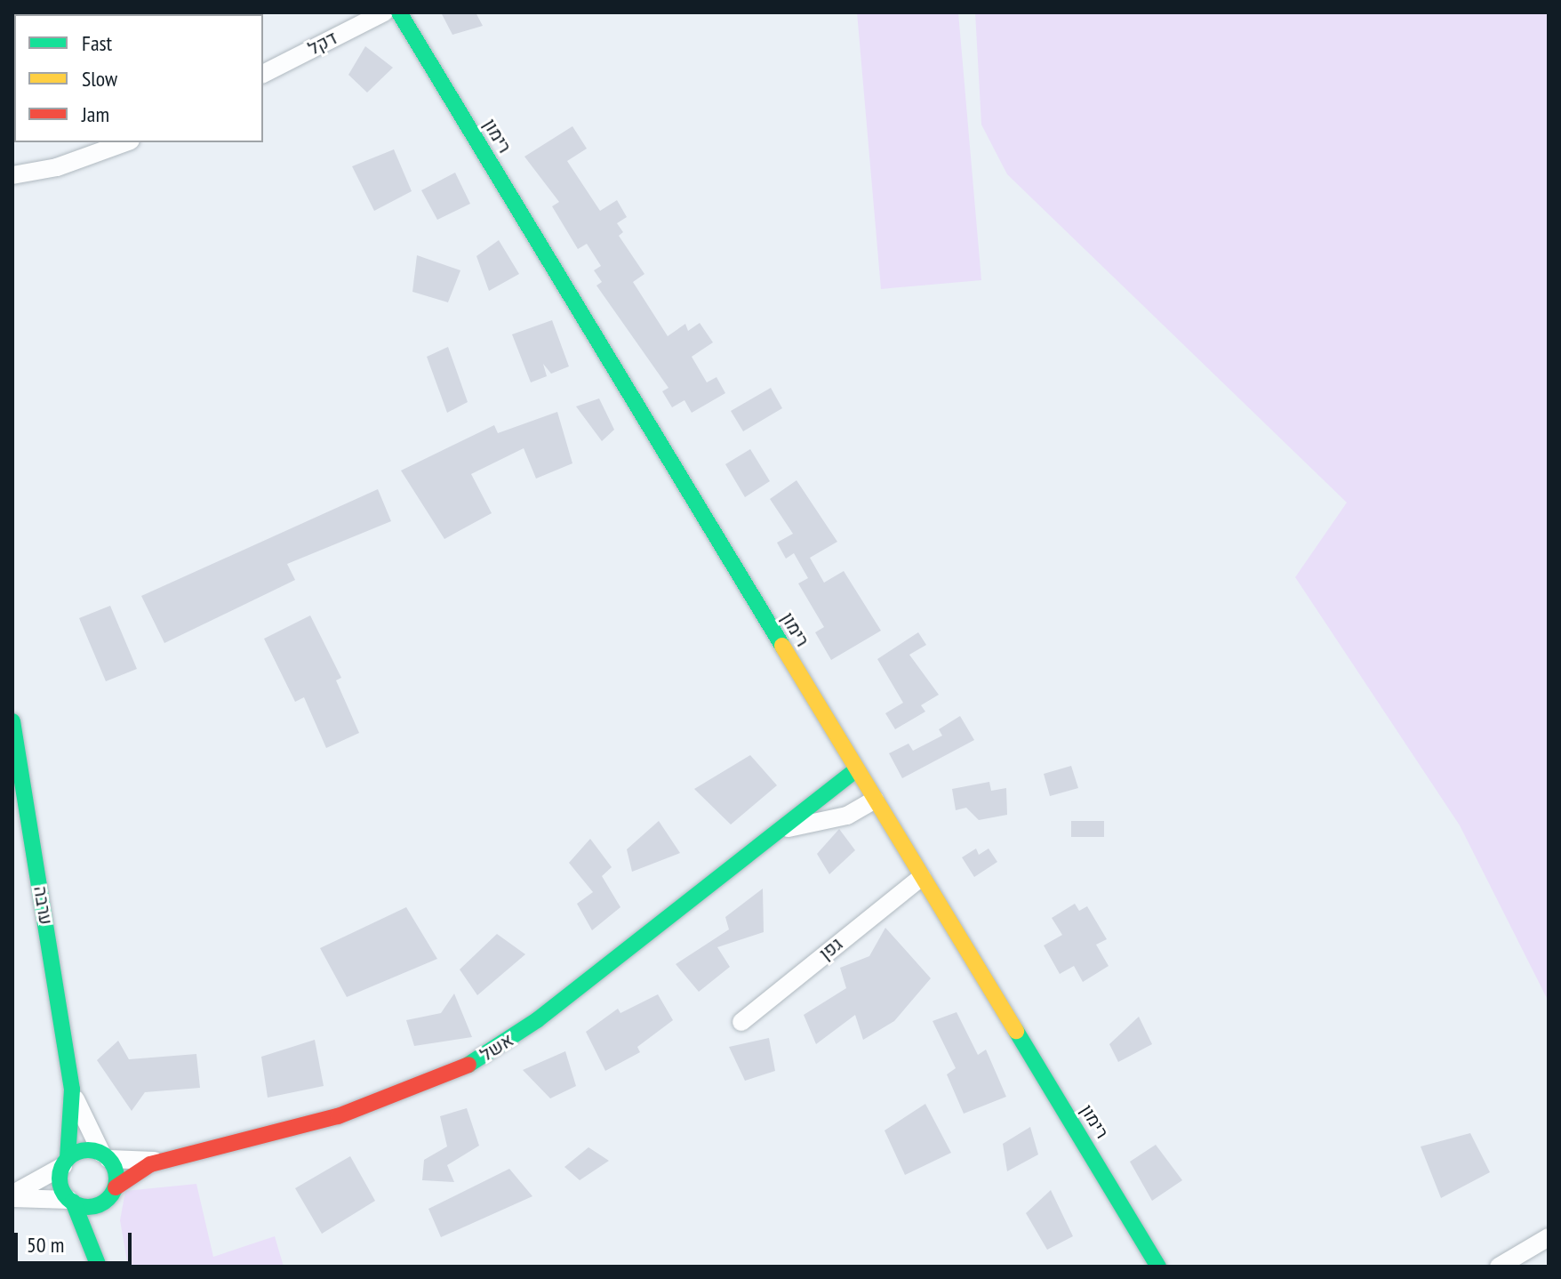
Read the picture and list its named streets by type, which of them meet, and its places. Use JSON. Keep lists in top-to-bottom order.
{
  "streets": {
    "street": [
      "דקל",
      "רימון",
      "ערבה",
      "גפן",
      "אשל"
    ]
  },
  "crossings": [
    ["רימון", "גפן"],
    ["רימון", "אשל"],
    ["ערבה", "אשל"]
  ],
  "legend": ["Fast", "Slow", "Jam"],
  "scale_bar": "50 m"
}
